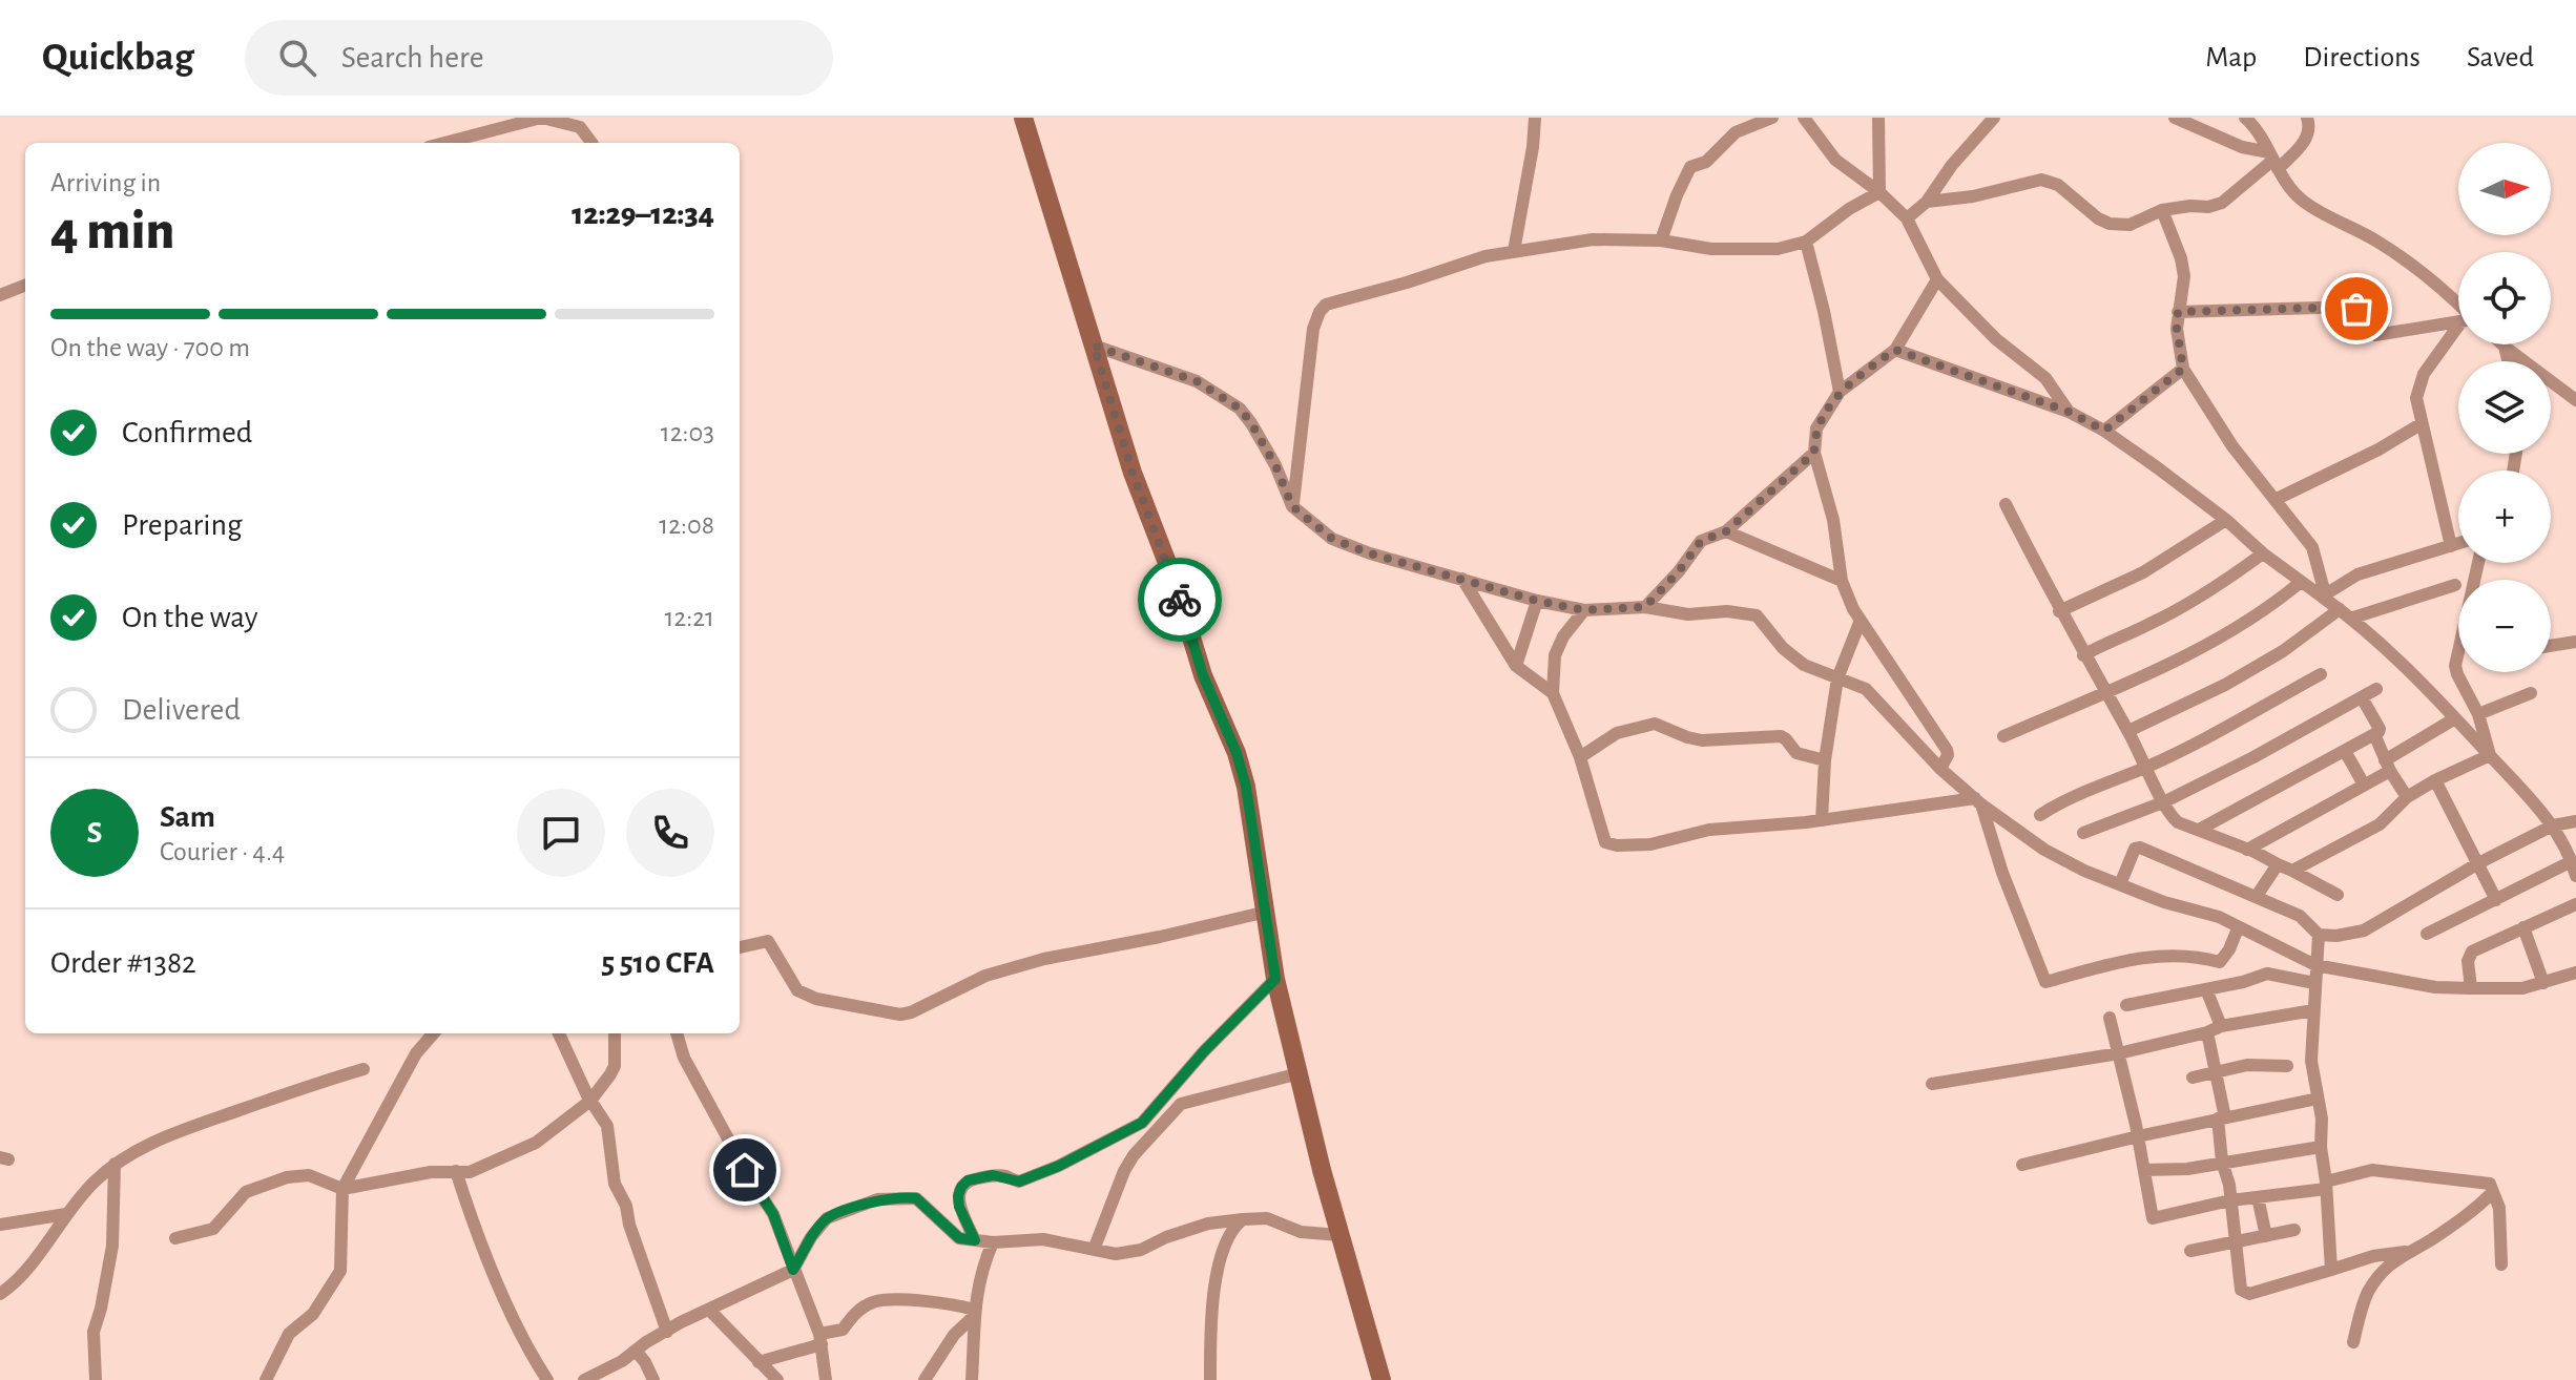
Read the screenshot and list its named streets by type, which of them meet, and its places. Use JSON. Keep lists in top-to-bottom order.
{
  "north": "right",
  "page": {
    "header": "Quickbag",
    "search": "Search here",
    "nav": ["Map", "Directions", "Saved"],
    "map_buttons": ["+", "−"],
    "heading": ["4 min", "Arriving in", "12:29–12:34"],
    "panel": [
      "Sam",
      "Courier · 4.4",
      "Order #1382",
      "5 510 CFA"
    ],
    "bar": "On the way · 700 m",
    "list": [
      ["Confirmed", "12:03"],
      ["Preparing", "12:08"],
      ["On the way", "12:21"],
      "Delivered"
    ],
    "round": "S"
  }
}
